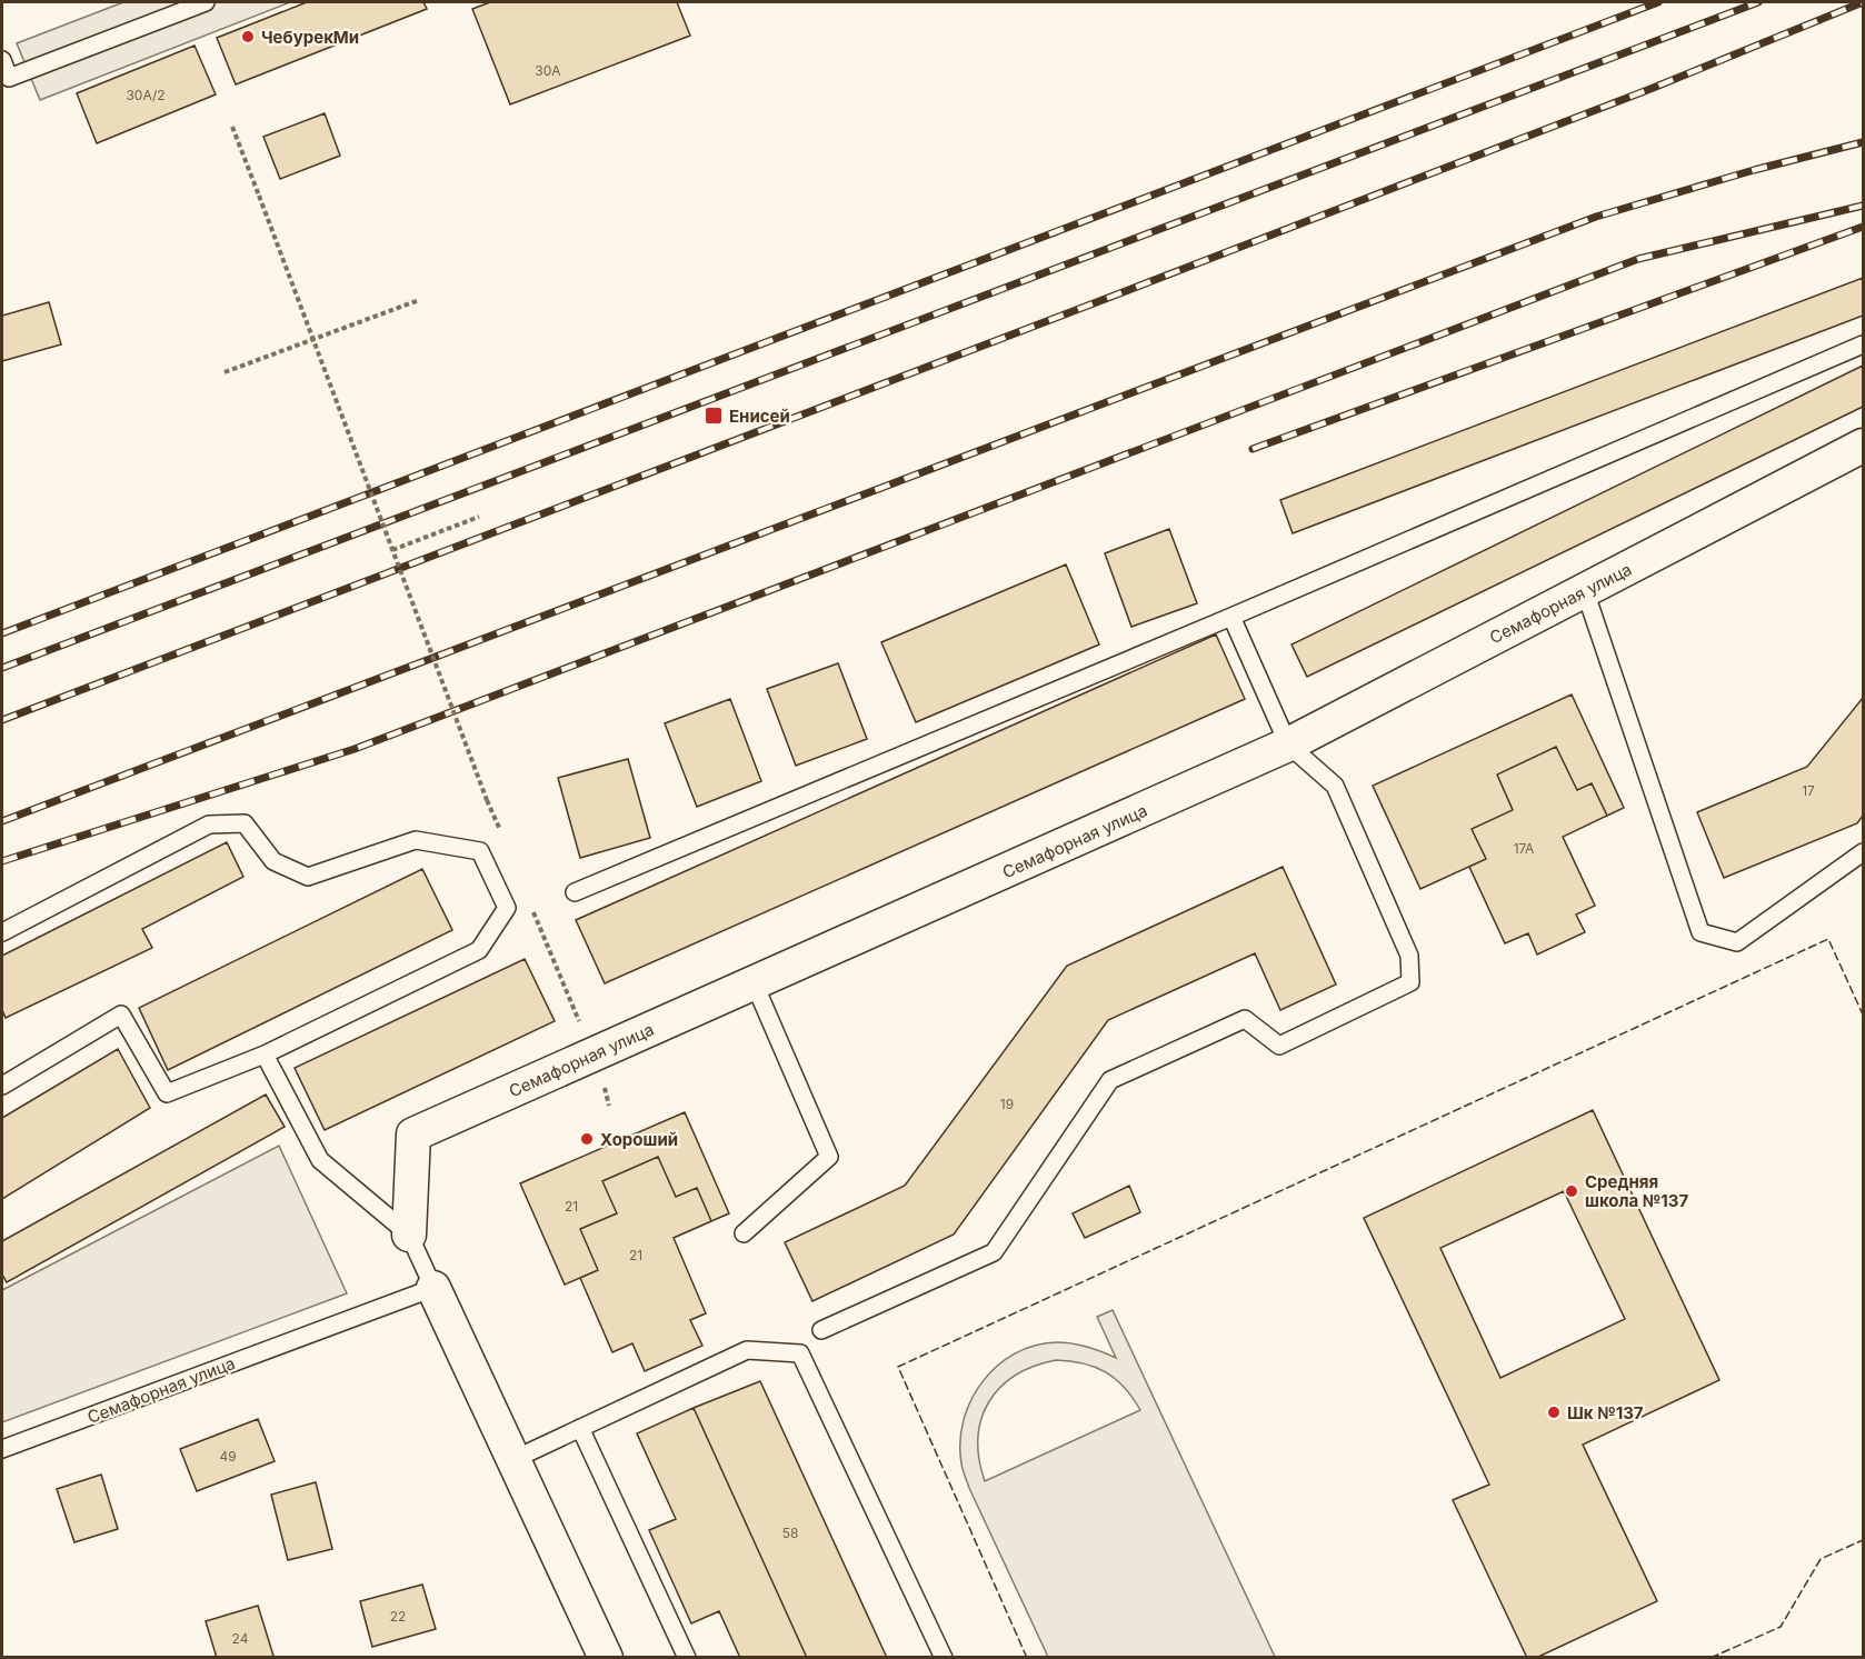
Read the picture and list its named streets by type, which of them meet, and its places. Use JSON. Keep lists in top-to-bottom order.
{
  "streets": {
    "street": ["Семафорная улица"]
  },
  "places": {
    "other": [
      "ЧебурекМи",
      "Хороший",
      "Средняя школа №137",
      "Шк №137"
    ],
    "transit": ["Енисей"]
  },
  "house_numbers": [
    "30А",
    "30А/2",
    "17",
    "17А",
    "19",
    "21",
    "21",
    "49",
    "58",
    "22",
    "24"
  ]
}
